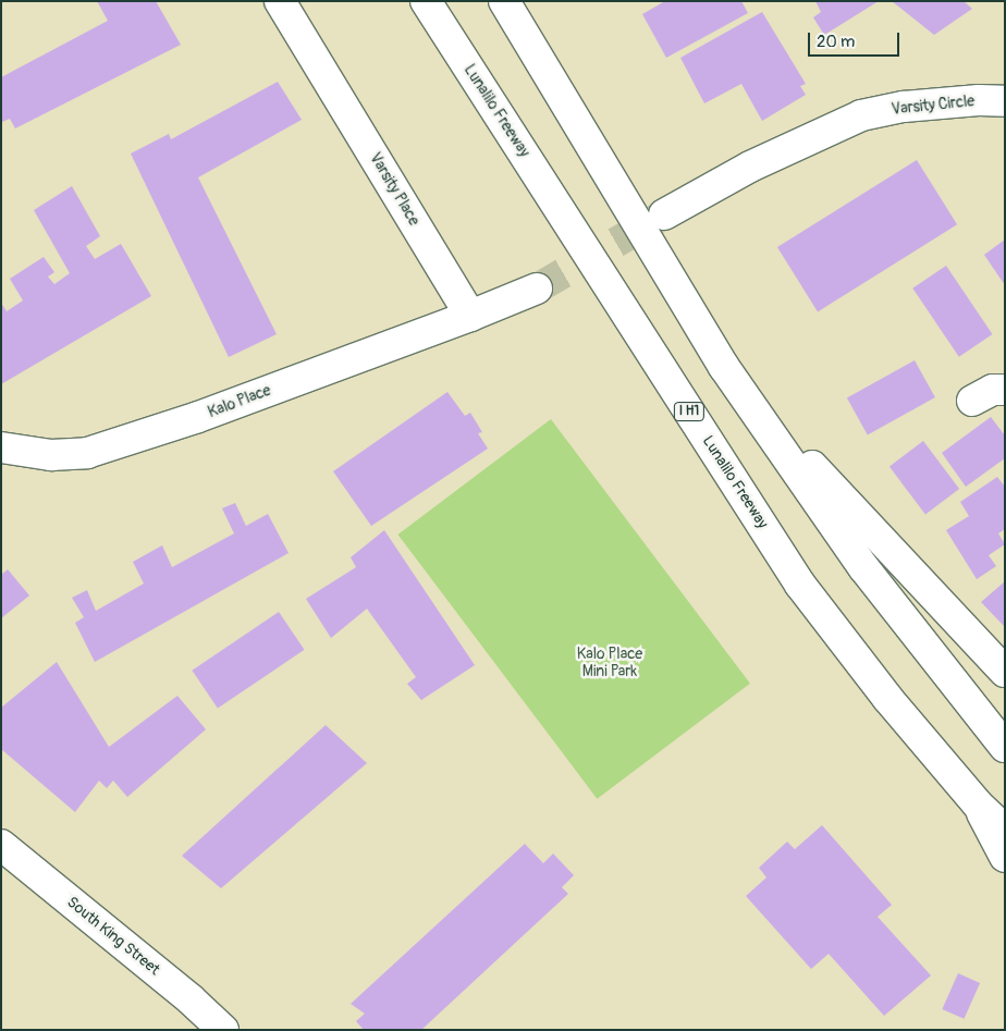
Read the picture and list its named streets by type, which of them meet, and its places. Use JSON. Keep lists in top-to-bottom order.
{
  "streets": {
    "main road": [
      "Varsity Circle",
      "Lunalilo Freeway",
      "Varsity Place",
      "Kalo Place",
      "I H1",
      "South King Street"
    ]
  },
  "crossings": [
    ["Varsity Place", "Kalo Place"]
  ],
  "parks": ["Kalo Place Mini Park"],
  "scale_bar": "20 m"
}
